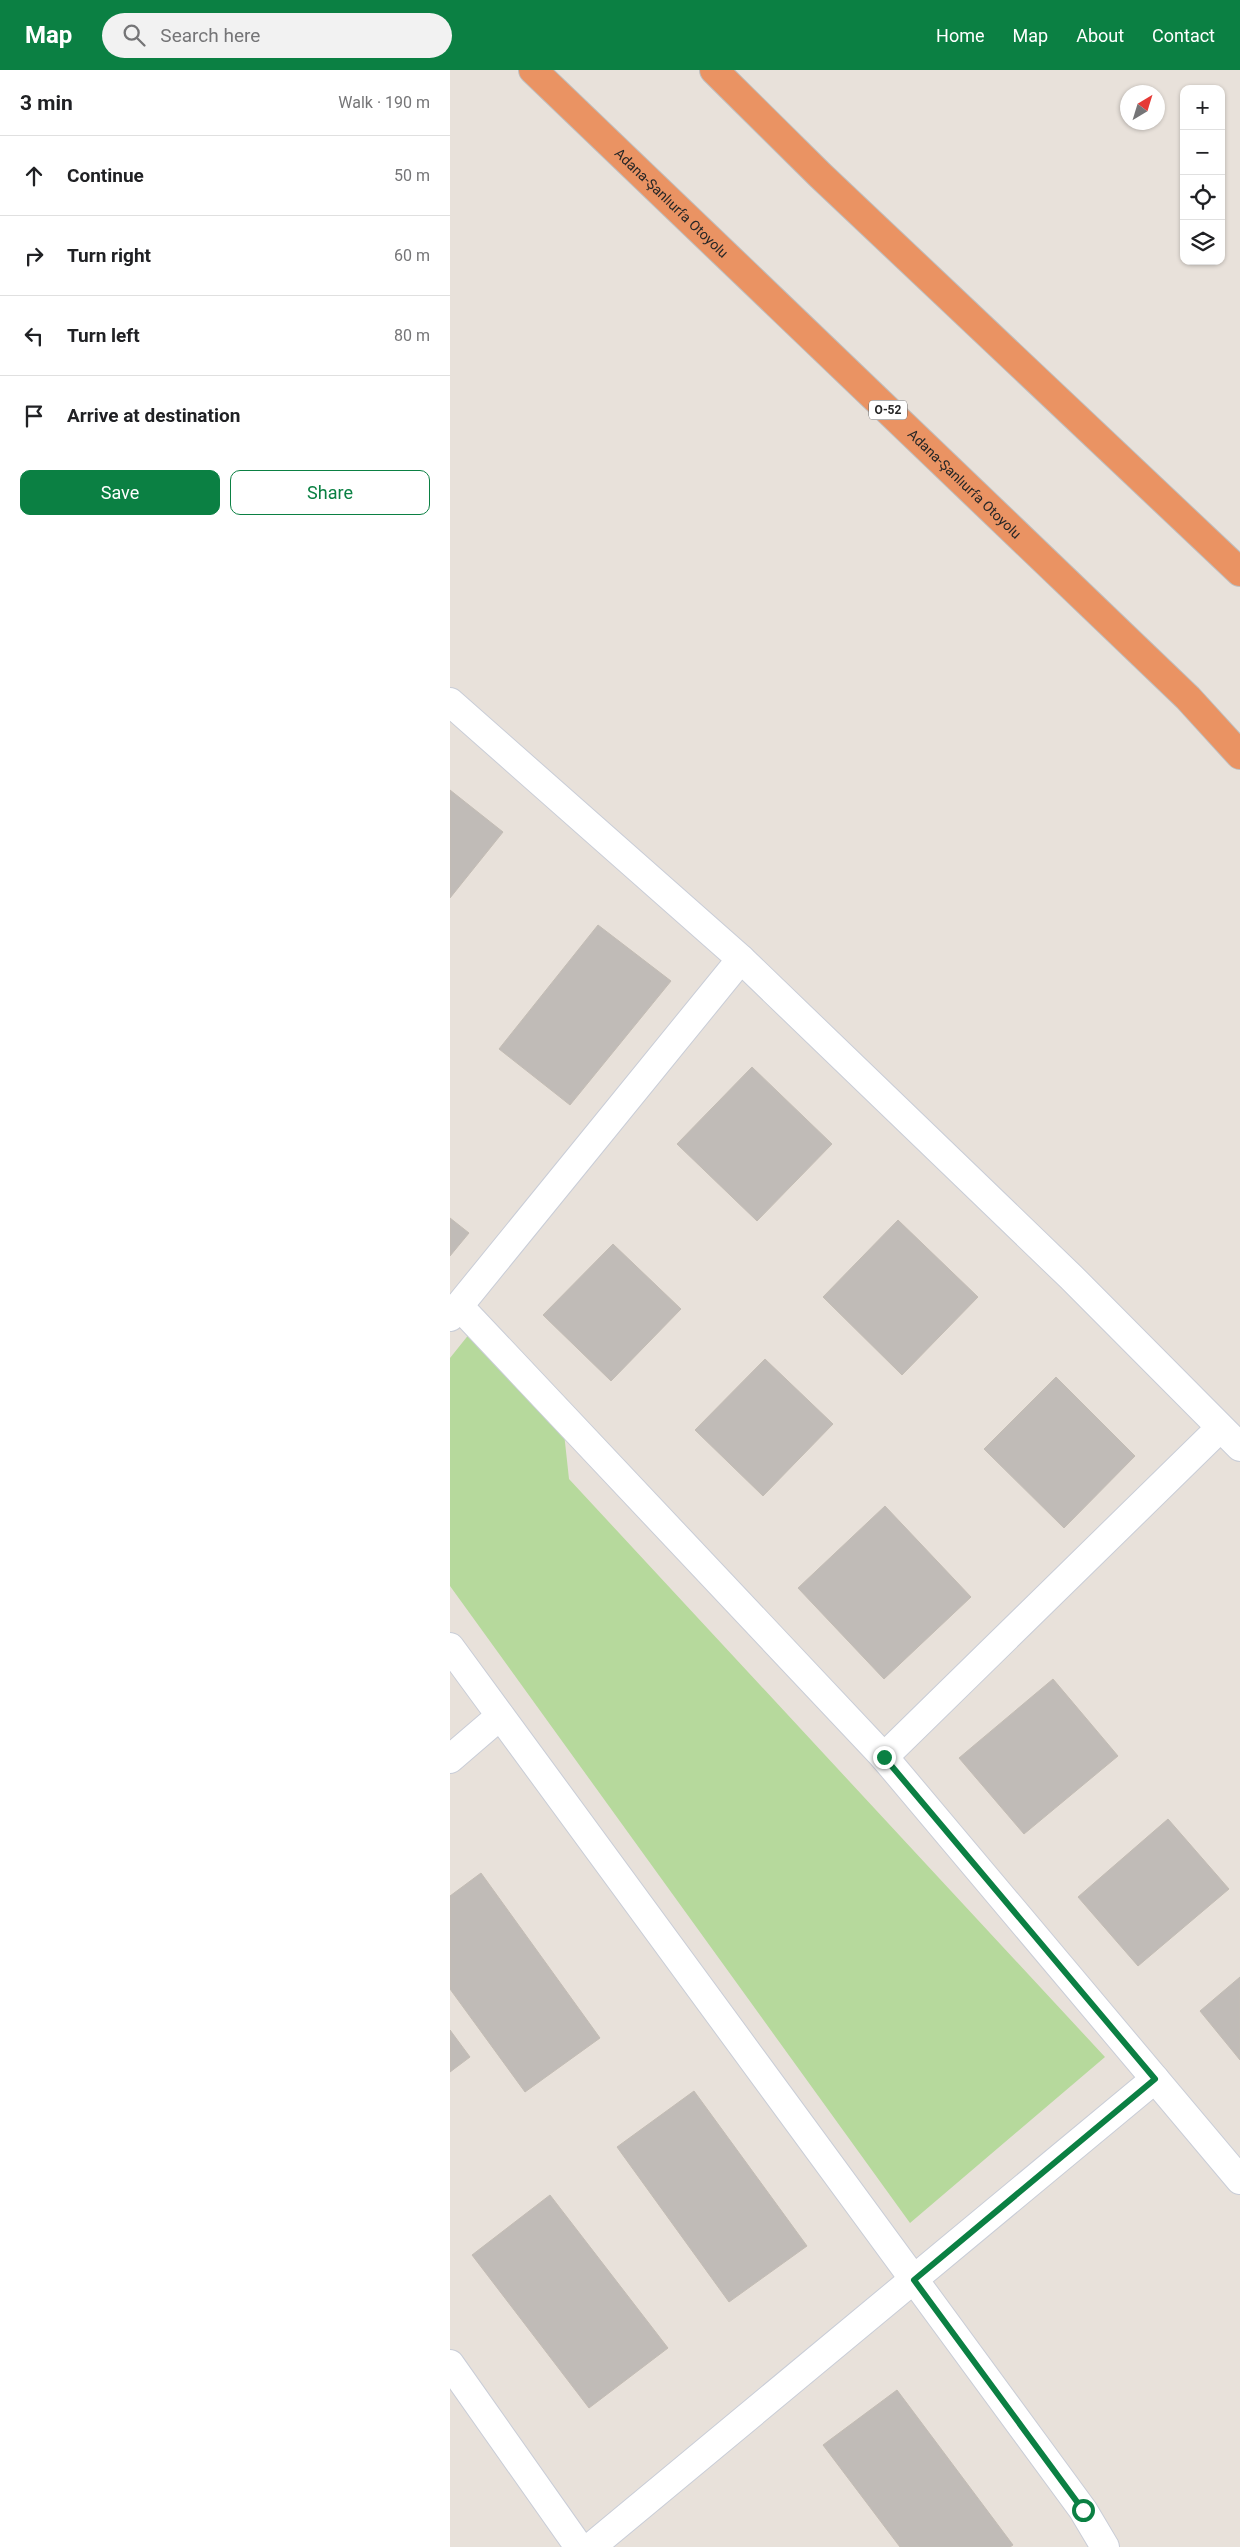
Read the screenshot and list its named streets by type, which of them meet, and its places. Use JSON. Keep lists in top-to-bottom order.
{
  "streets": {
    "highway": ["Adana-Şanlıurfa Otoyolu", "O-52"]
  },
  "north": "top right",
  "page": {
    "header": "Map",
    "search": "Search here",
    "nav": [
      "Home",
      "Map",
      "About",
      "Contact"
    ],
    "heading": ["3 min", "Walk · 190 m"],
    "map_buttons": ["+", "−"],
    "list": [
      ["Continue", "50 m"],
      ["Turn right", "60 m"],
      ["Turn left", "80 m"],
      "Arrive at destination"
    ],
    "buttons": ["Save", "Share"]
  }
}
